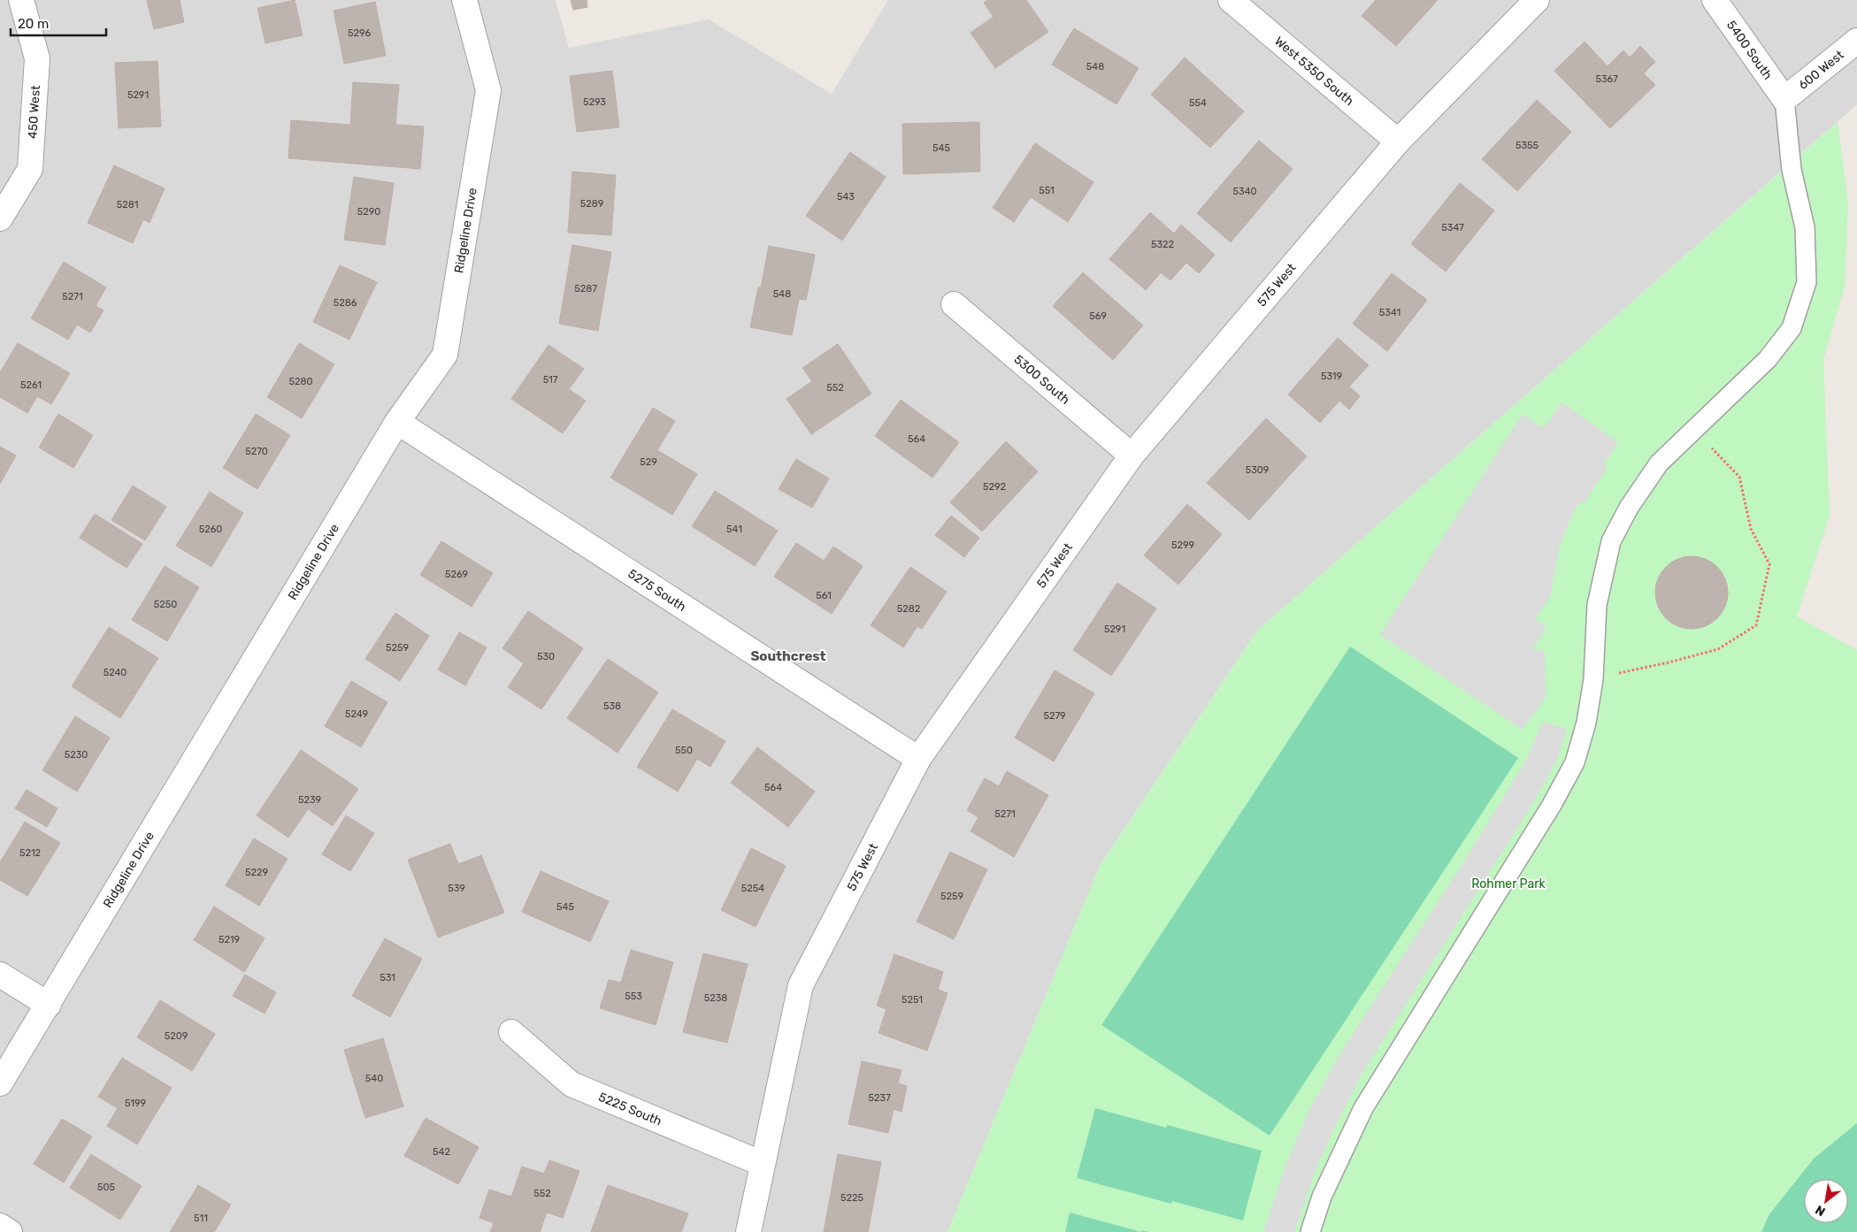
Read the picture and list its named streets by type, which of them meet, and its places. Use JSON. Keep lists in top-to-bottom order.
{
  "streets": {
    "street": [
      "5400 South",
      "600 West",
      "West 5350 South",
      "450 West",
      "Ridgeline Drive",
      "575 West",
      "5300 South",
      "5275 South",
      "5225 South"
    ]
  },
  "crossings": [
    ["5400 South", "600 West"],
    ["West 5350 South", "575 West"],
    ["Ridgeline Drive", "5275 South"],
    ["575 West", "5300 South"],
    ["575 West", "5275 South"],
    ["575 West", "5225 South"]
  ],
  "districts": ["Southcrest"],
  "parks": ["Rohmer Park"],
  "house_numbers": [
    "5296",
    "548",
    "5367",
    "5291",
    "5293",
    "554",
    "5355",
    "545",
    "551",
    "5340",
    "543",
    "5289",
    "5281",
    "5290",
    "5347",
    "5322",
    "5287",
    "548",
    "5271",
    "5286",
    "5341",
    "569",
    "5319",
    "517",
    "5280",
    "5261",
    "552",
    "564",
    "5270",
    "529",
    "5309",
    "5292",
    "5260",
    "541",
    "5299",
    "5269",
    "561",
    "5250",
    "5282",
    "5291",
    "5259",
    "530",
    "5240",
    "538",
    "5249",
    "5279",
    "550",
    "5230",
    "564",
    "5239",
    "5271",
    "5212",
    "5229",
    "539",
    "5254",
    "5259",
    "545",
    "5219",
    "531",
    "553",
    "5238",
    "5251",
    "5209",
    "540",
    "5237",
    "5199",
    "542",
    "505",
    "552",
    "5225",
    "511"
  ],
  "scale_bar": "20 m",
  "north": "bottom left"
}
